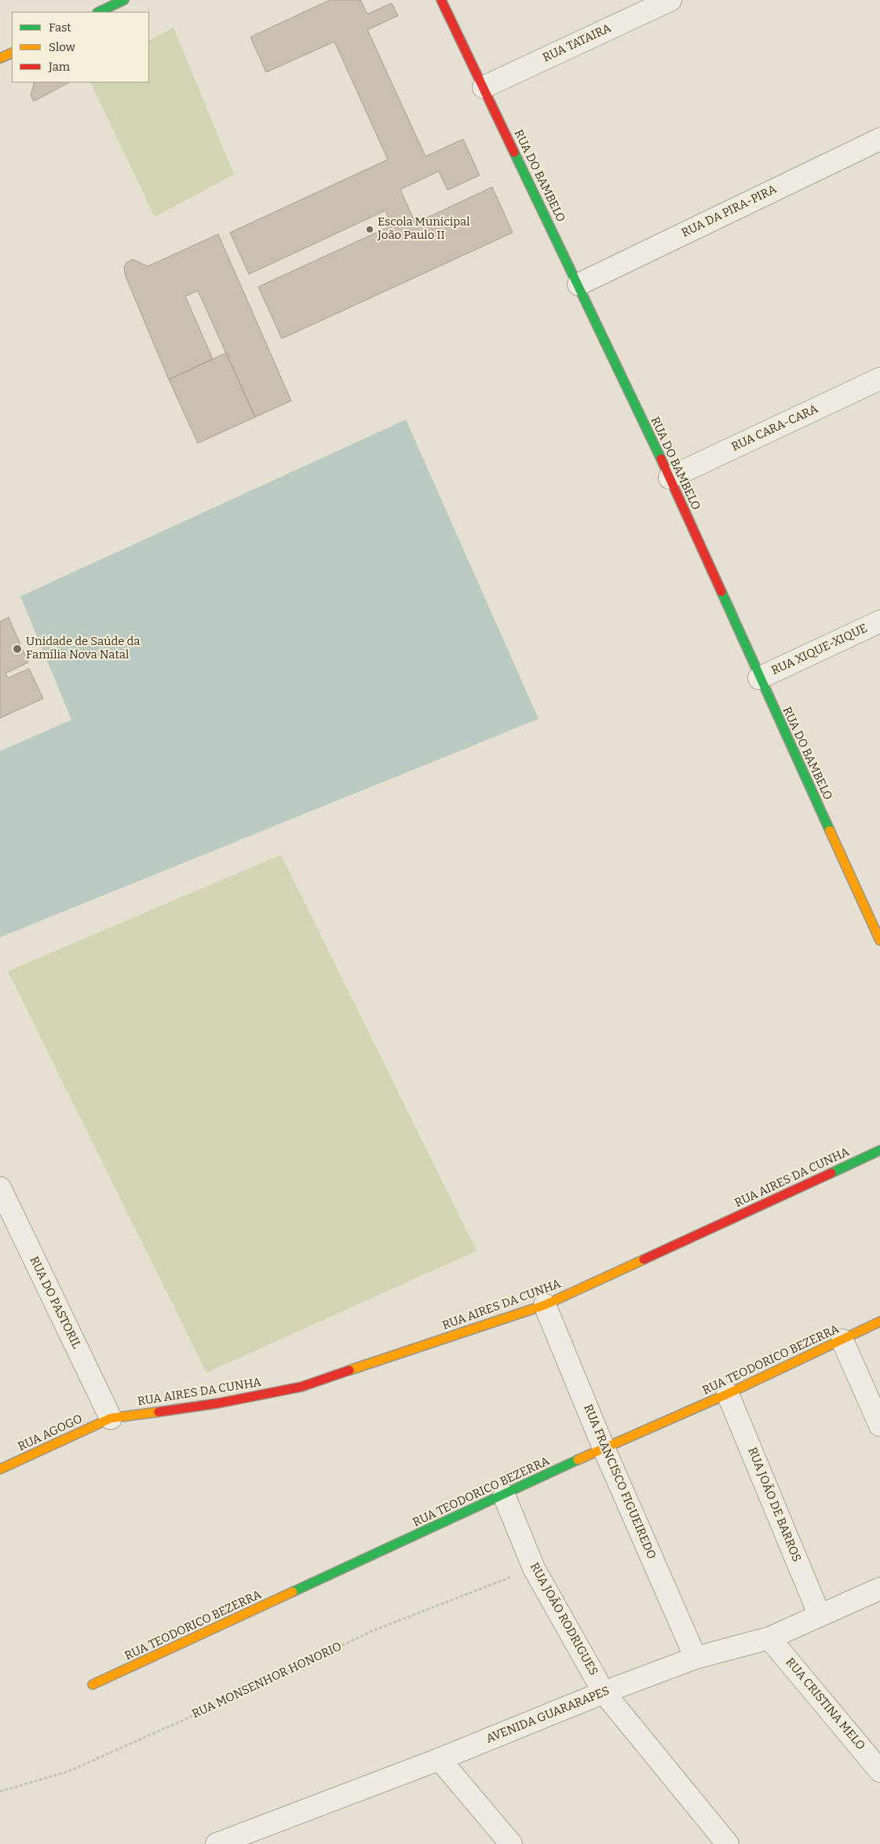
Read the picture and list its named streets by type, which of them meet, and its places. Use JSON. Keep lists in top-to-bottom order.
{
  "streets": {
    "street": [
      "RUA TATAIRA",
      "RUA DO BAMBELO",
      "RUA DA PIRA-PIRA",
      "RUA CARA-CARA",
      "RUA XIQUE-XIQUE",
      "RUA AIRES DA CUNHA",
      "RUA DO PASTORIL",
      "RUA TEODORICO BEZERRA",
      "RUA AGOGO",
      "RUA FRANCISCO FIGUEIREDO",
      "RUA JOÃO DE BARROS",
      "RUA JOÃO RODRIGUES",
      "RUA CRISTINA MELO",
      "AVENIDA GUARARAPES"
    ],
    "path": ["RUA MONSENHOR HONORIO"]
  },
  "crossings": [
    ["RUA TATAIRA", "RUA DO BAMBELO"],
    ["RUA DO BAMBELO", "RUA DA PIRA-PIRA"],
    ["RUA DO BAMBELO", "RUA CARA-CARA"],
    ["RUA DO BAMBELO", "RUA XIQUE-XIQUE"],
    ["RUA AIRES DA CUNHA", "RUA DO PASTORIL"],
    ["RUA AIRES DA CUNHA", "RUA AGOGO"],
    ["RUA AIRES DA CUNHA", "RUA FRANCISCO FIGUEIREDO"],
    ["RUA DO PASTORIL", "RUA AGOGO"],
    ["RUA TEODORICO BEZERRA", "RUA FRANCISCO FIGUEIREDO"],
    ["RUA TEODORICO BEZERRA", "RUA JOÃO DE BARROS"],
    ["RUA TEODORICO BEZERRA", "RUA JOÃO RODRIGUES"],
    ["RUA FRANCISCO FIGUEIREDO", "AVENIDA GUARARAPES"],
    ["RUA JOÃO DE BARROS", "AVENIDA GUARARAPES"],
    ["RUA JOÃO RODRIGUES", "RUA MONSENHOR HONORIO"],
    ["RUA JOÃO RODRIGUES", "AVENIDA GUARARAPES"],
    ["RUA CRISTINA MELO", "AVENIDA GUARARAPES"]
  ],
  "places": ["Escola Municipal João Paulo II", "Unidade de Saúde da Família Nova Natal"],
  "legend": ["Fast", "Slow", "Jam"]
}
